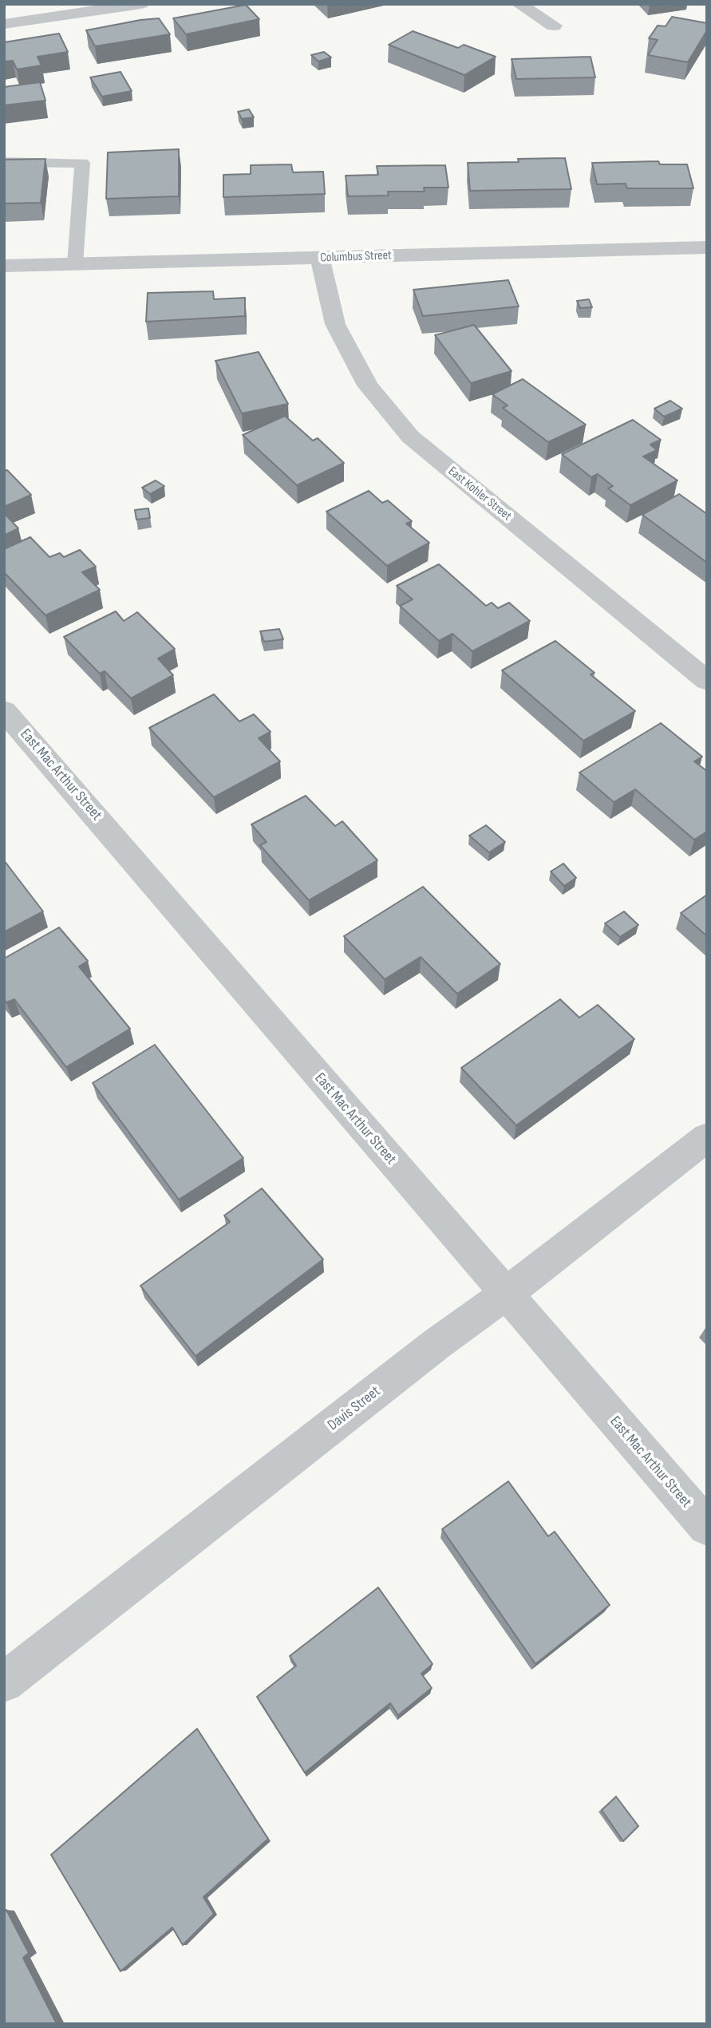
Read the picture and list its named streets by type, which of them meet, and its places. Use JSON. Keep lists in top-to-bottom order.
{
  "streets": {
    "street": [
      "Columbus Street",
      "East Kohler Street",
      "East Mac Arthur Street",
      "Davis Street"
    ]
  },
  "crossings": [
    ["Columbus Street", "East Kohler Street"],
    ["East Mac Arthur Street", "Davis Street"]
  ]
}
